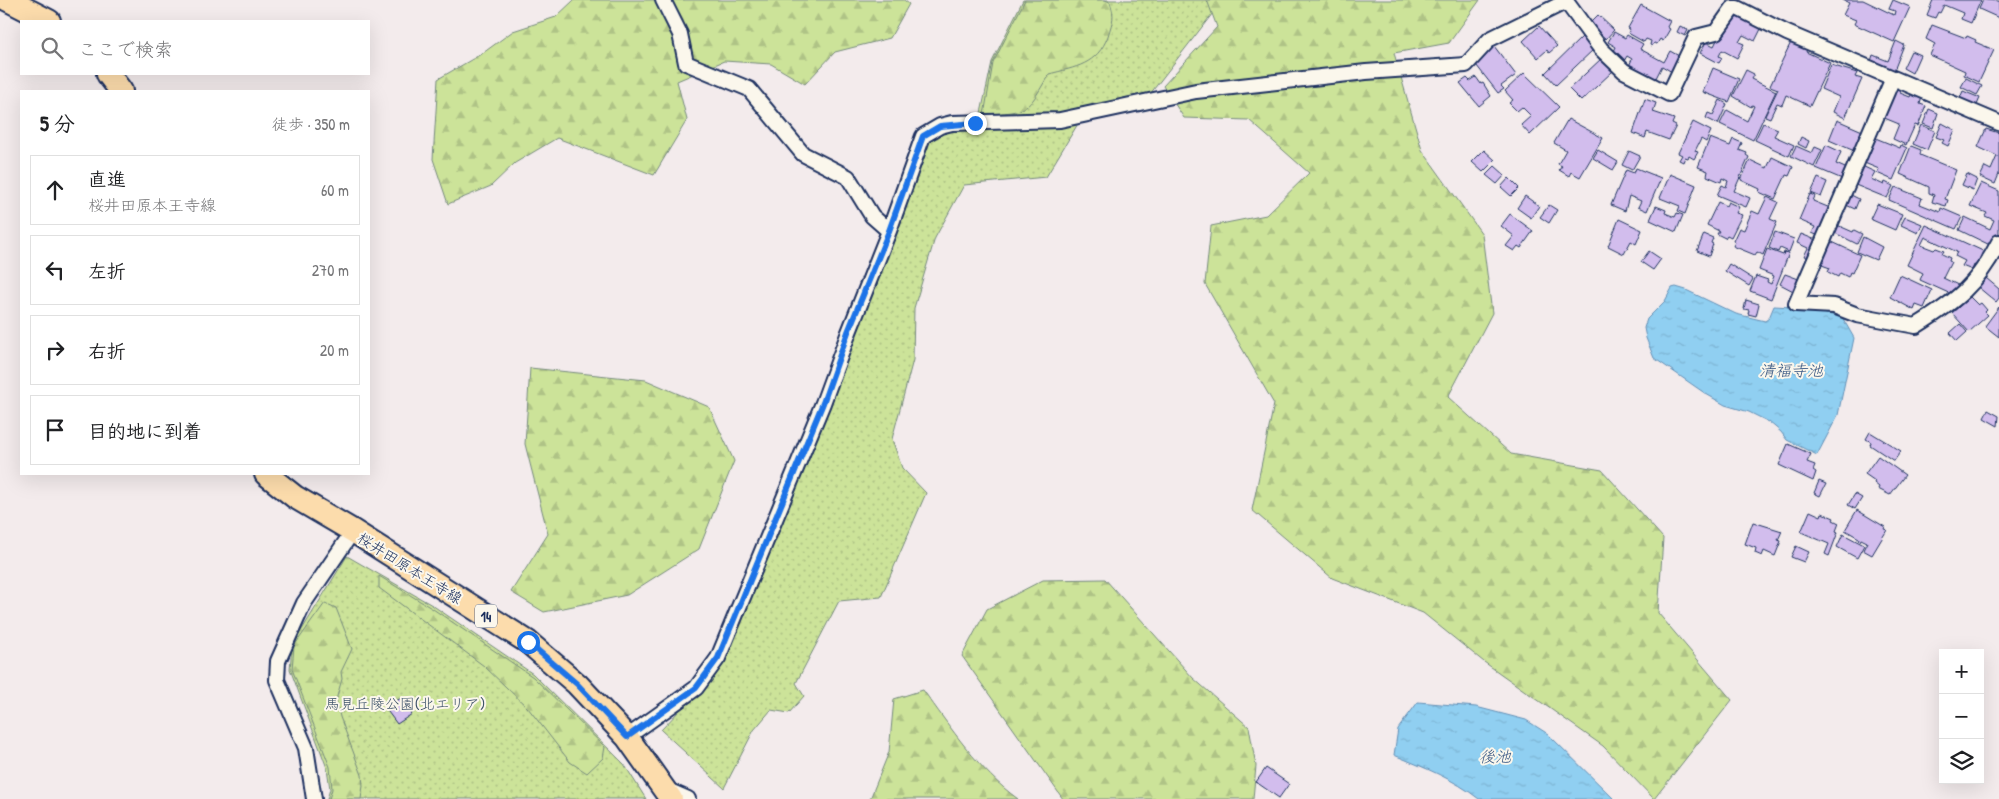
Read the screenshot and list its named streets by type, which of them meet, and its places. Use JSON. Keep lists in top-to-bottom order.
{
  "streets": {
    "main road": ["桜井田原本王寺線", "14"]
  },
  "water": ["清福寺池", "後池"],
  "parks": ["馬見丘陵公園(北エリア)"],
  "page": {
    "search": "ここで検索",
    "heading": ["5 分", "徒歩 · 350 m"],
    "list": [
      ["直進", "桜井田原本王寺線", "60 m"],
      ["左折", "270 m"],
      ["右折", "20 m"],
      "目的地に到着"
    ],
    "map_buttons": ["+", "−"]
  }
}
